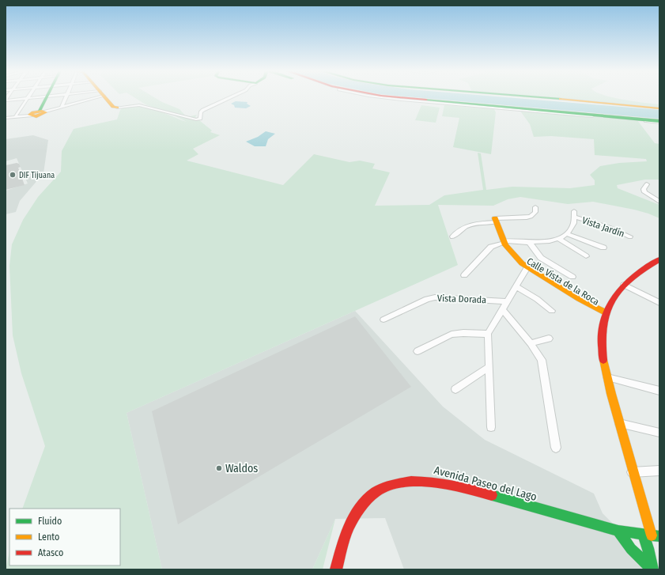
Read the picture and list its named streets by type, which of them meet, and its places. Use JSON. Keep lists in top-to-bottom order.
{
  "streets": {
    "main road": ["Calle Vista de la Roca", "Avenida Paseo del Lago"],
    "street": ["Vista Jardín", "Vista Dorada"]
  },
  "places": ["DIF Tijuana", "Waldos"],
  "legend": ["Fluido", "Lento", "Atasco"]
}
